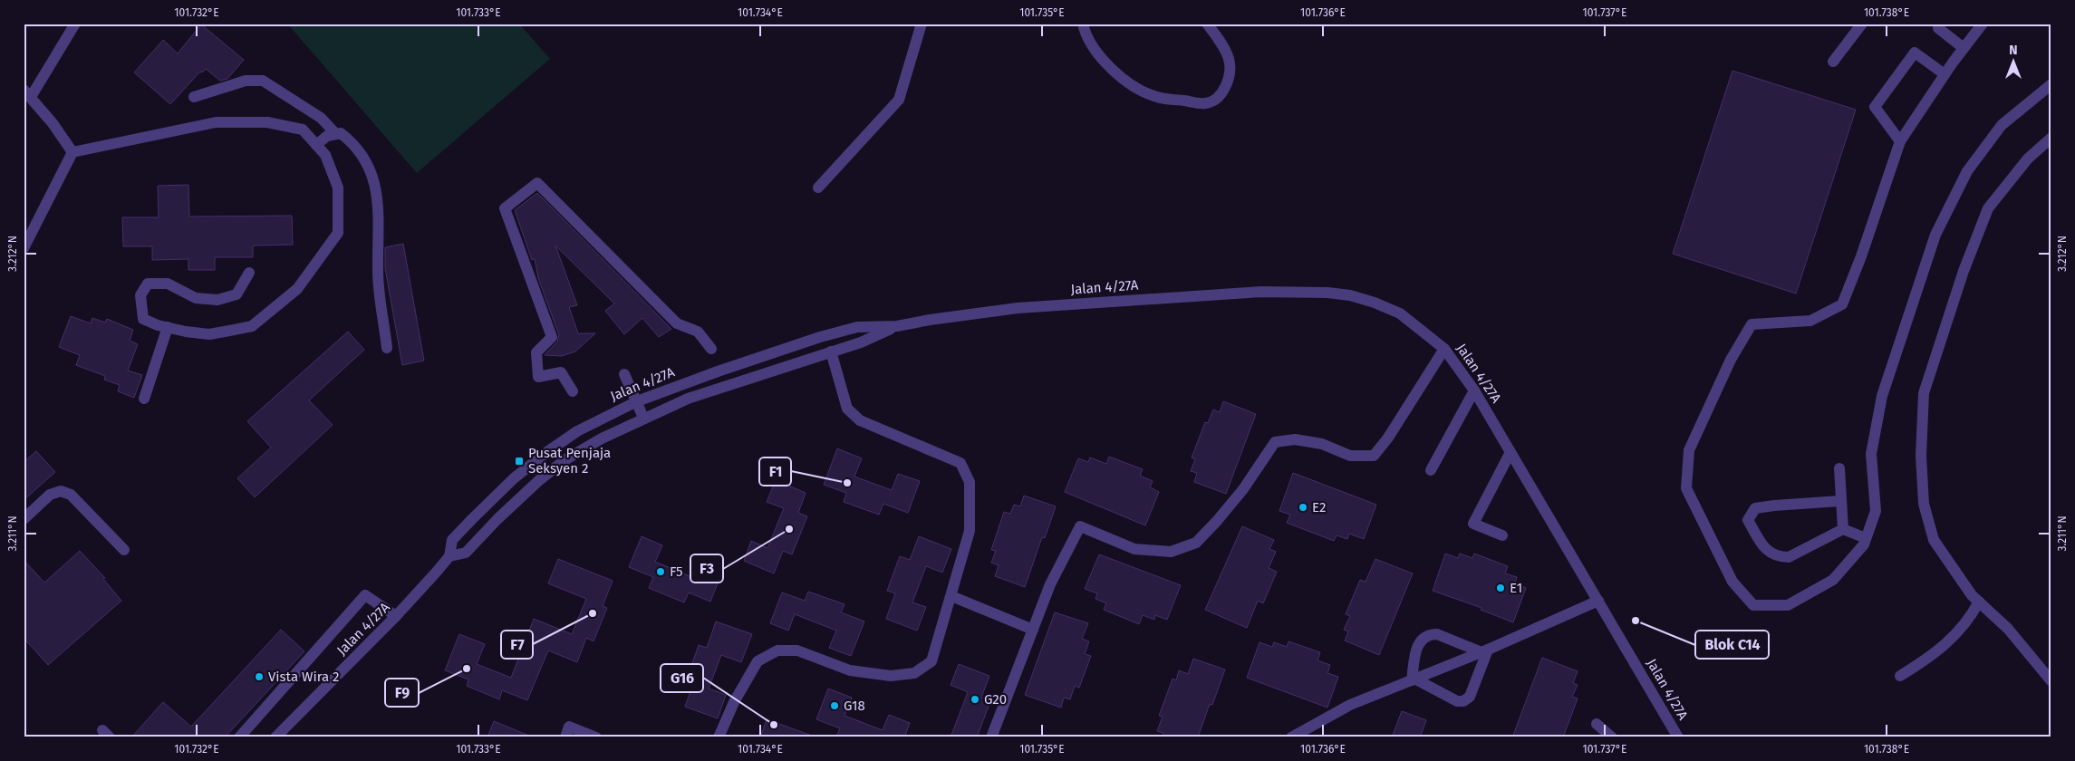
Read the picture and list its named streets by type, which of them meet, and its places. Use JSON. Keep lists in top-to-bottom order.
{
  "streets": {
    "street": ["Jalan 4/27A"]
  },
  "places": {
    "transit": ["Pusat Penjaja Seksyen 2"],
    "other": [
      "F1",
      "E2",
      "F3",
      "F5",
      "E1",
      "F7",
      "Blok C14",
      "F9",
      "Vista Wira 2",
      "G20",
      "G18",
      "G16"
    ]
  },
  "north": "top",
  "coordinates": [
    "101.732°E",
    "101.733°E",
    "101.734°E",
    "101.735°E",
    "101.736°E",
    "101.737°E",
    "101.738°E",
    "3.212°N",
    "3.211°N"
  ]
}
